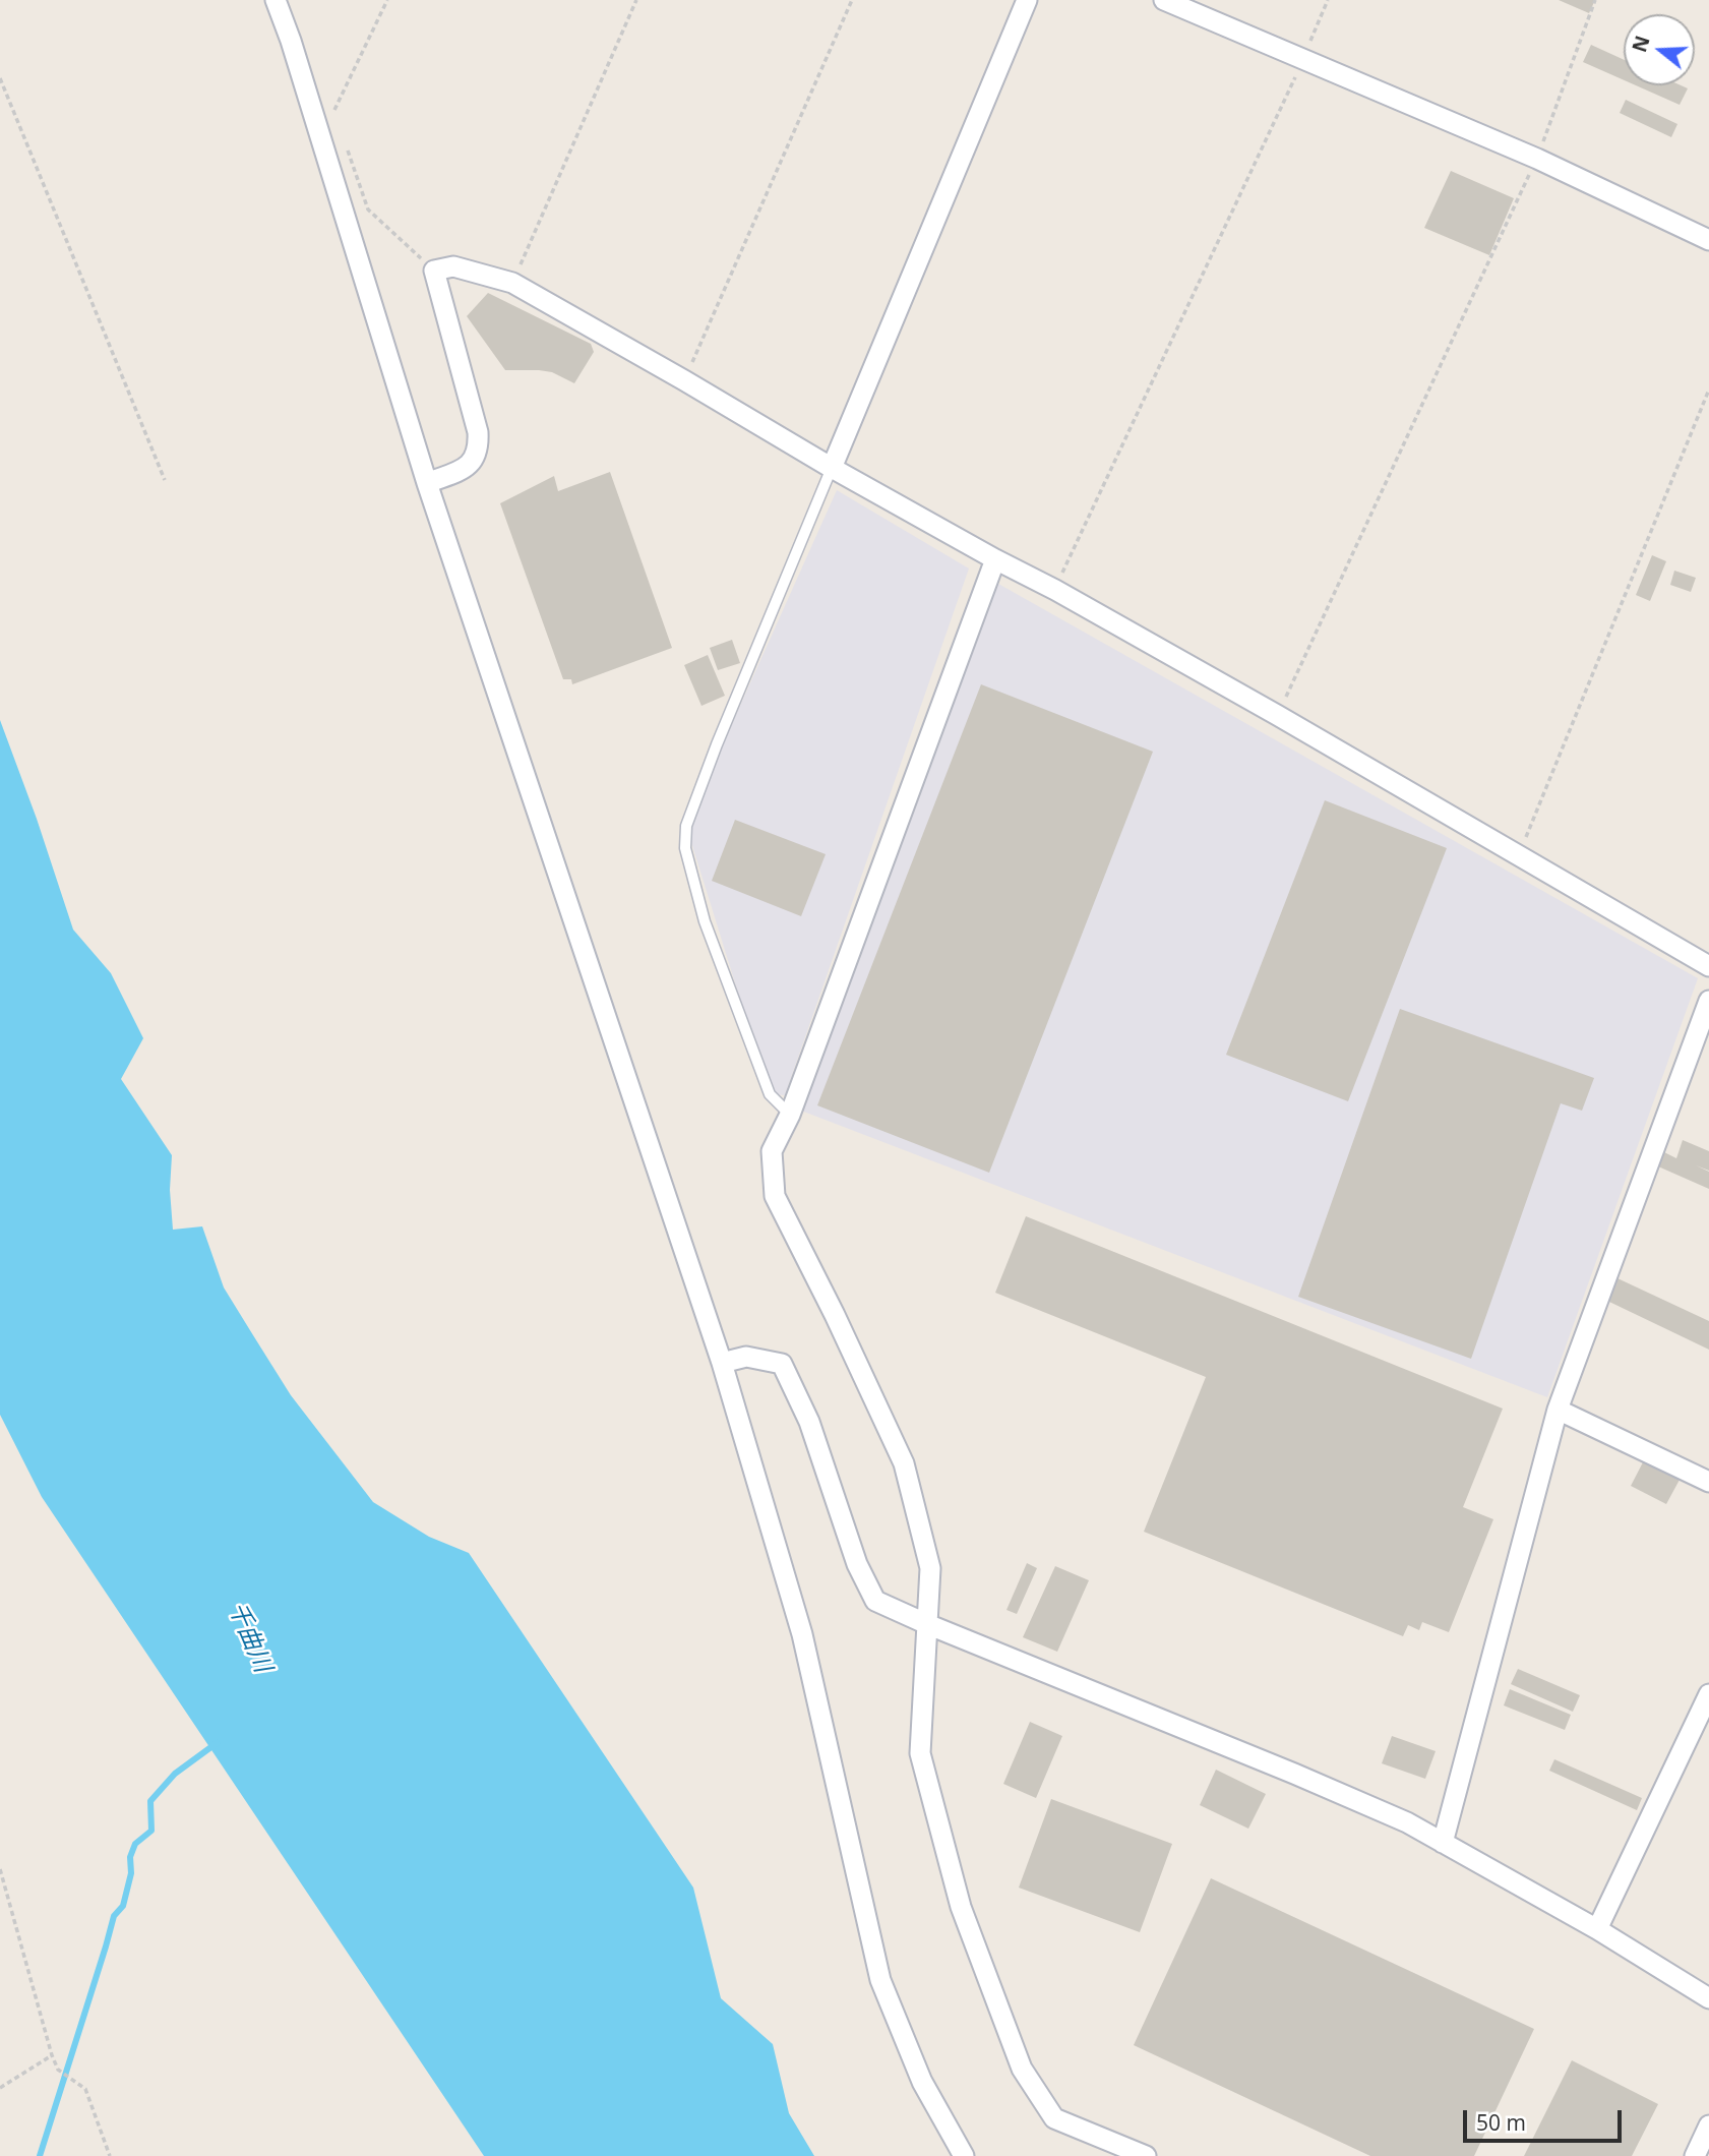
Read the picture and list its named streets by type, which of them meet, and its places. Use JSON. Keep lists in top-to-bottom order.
{
  "water": ["千曲川"],
  "scale_bar": "50 m",
  "north": "left"
}
